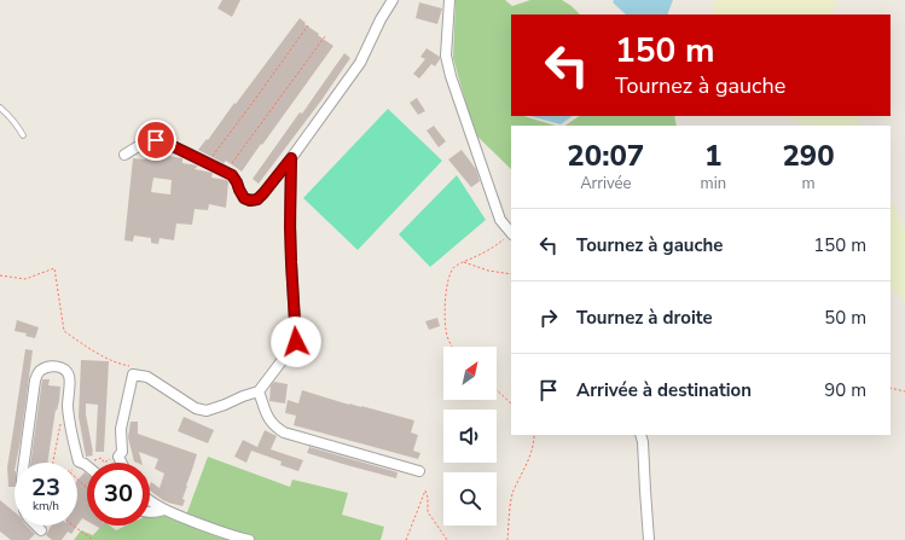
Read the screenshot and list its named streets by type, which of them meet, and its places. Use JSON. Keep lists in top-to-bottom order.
{
  "north": "top right",
  "page": {
    "turn": ["150 m", "Tournez à gauche"],
    "eta": [
      "20:07",
      "Arrivée",
      "1",
      "min",
      "290",
      "m"
    ],
    "list": [
      {
        "name": "Tournez à gauche",
        "value": "150 m"
      },
      {
        "name": "Tournez à droite",
        "value": "50 m"
      },
      {
        "name": "Arrivée à destination",
        "value": "90 m"
      }
    ],
    "speed": "23 km/h",
    "limit": "30"
  }
}
